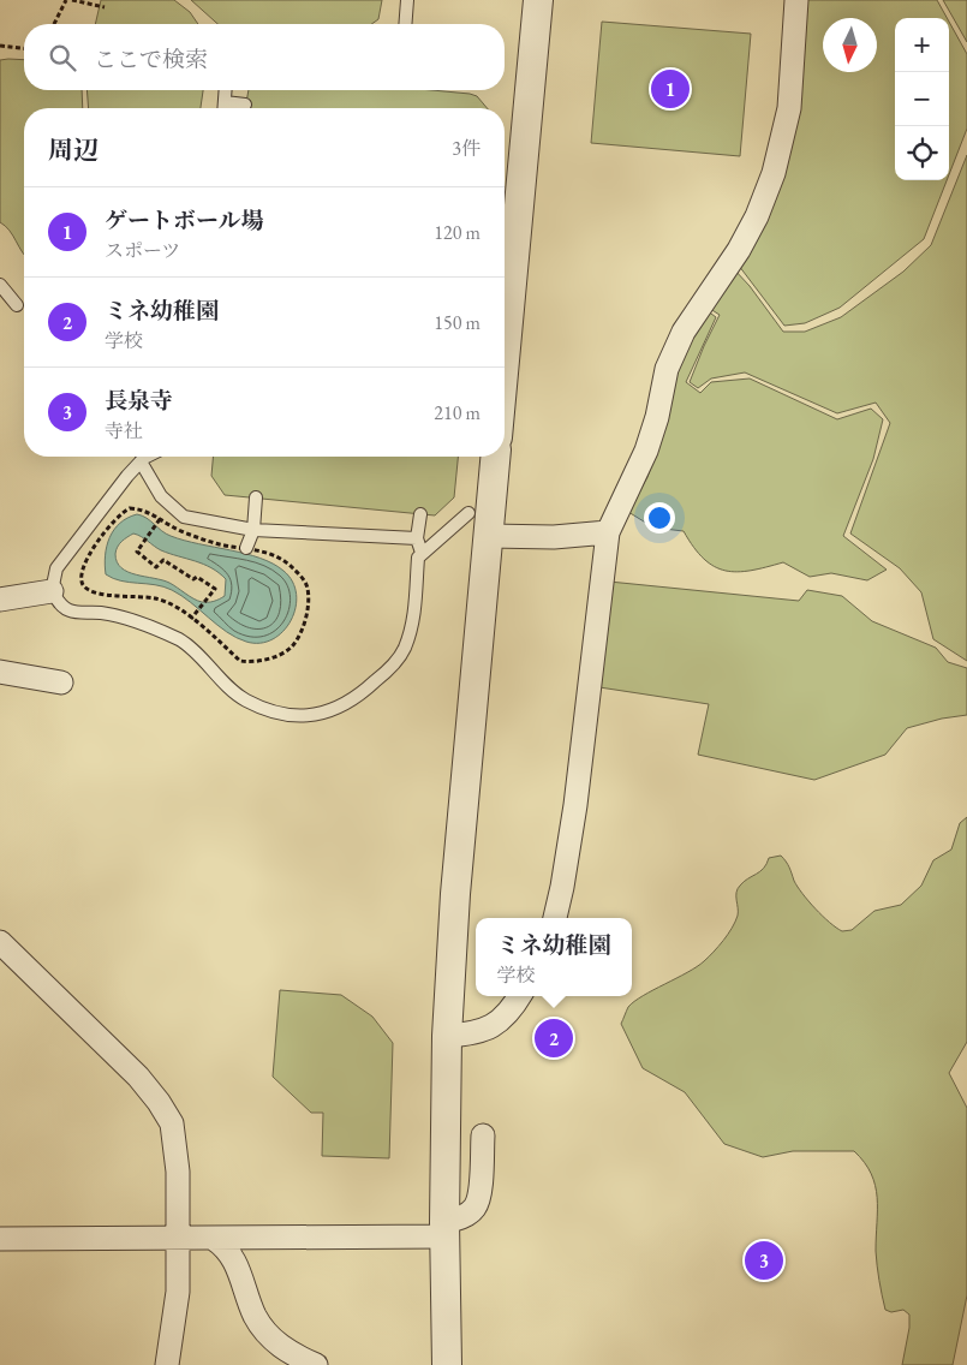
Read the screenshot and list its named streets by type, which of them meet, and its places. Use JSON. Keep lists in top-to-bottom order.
{
  "north": "bottom",
  "page": {
    "map_buttons": ["+", "−"],
    "search": "ここで検索",
    "pins": ["1", "2", "3"],
    "heading": ["周辺", "3件"],
    "list": [
      {
        "mark": "1",
        "name": "ゲートボール場",
        "note": "スポーツ",
        "value": "120 m"
      },
      {
        "mark": "2",
        "name": "ミネ幼稚園",
        "note": "学校",
        "value": "150 m"
      },
      {
        "mark": "3",
        "name": "長泉寺",
        "note": "寺社",
        "value": "210 m"
      }
    ],
    "popup": ["ミネ幼稚園", "学校"]
  }
}
